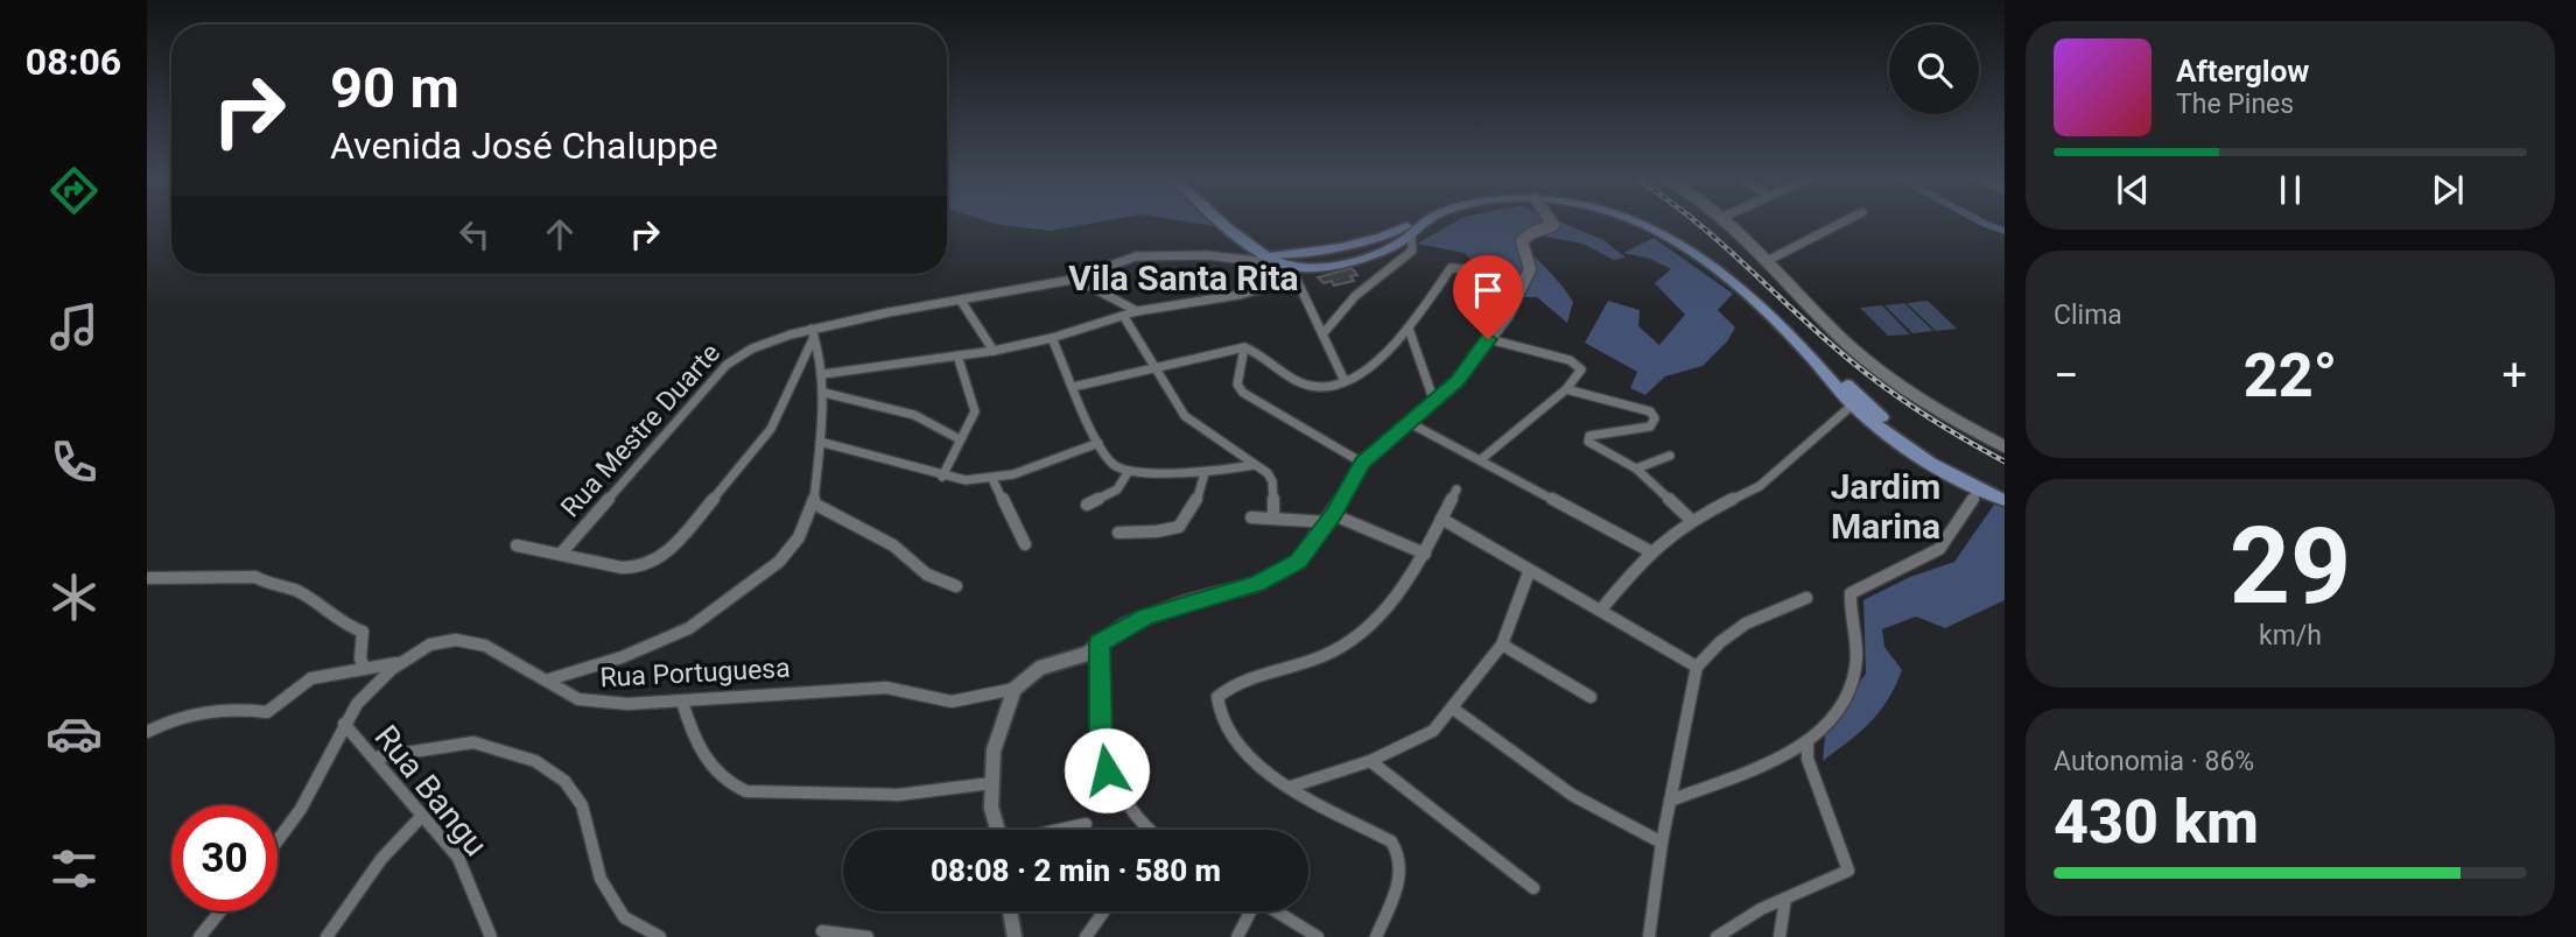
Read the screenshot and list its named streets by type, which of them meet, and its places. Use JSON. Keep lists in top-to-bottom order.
{
  "streets": {
    "street": ["Rua Mestre Duarte", "Rua Portuguesa", "Rua Bangu"]
  },
  "crossings": [
    ["Rua Portuguesa", "Rua Bangu"]
  ],
  "districts": ["Vila Santa Rita", "Jardim Marina"],
  "page": {
    "tabs": "08:06",
    "turn": ["90 m", "Avenida José Chaluppe"],
    "song": ["Afterglow", "The Pines"],
    "tile": [
      "Clima",
      ["29", "km/h"],
      ["Autonomia · 86%", "430 km"]
    ],
    "heat": ["−", "22°", "+"],
    "limit": "30",
    "trip": "08:08 · 2 min · 580 m"
  }
}
